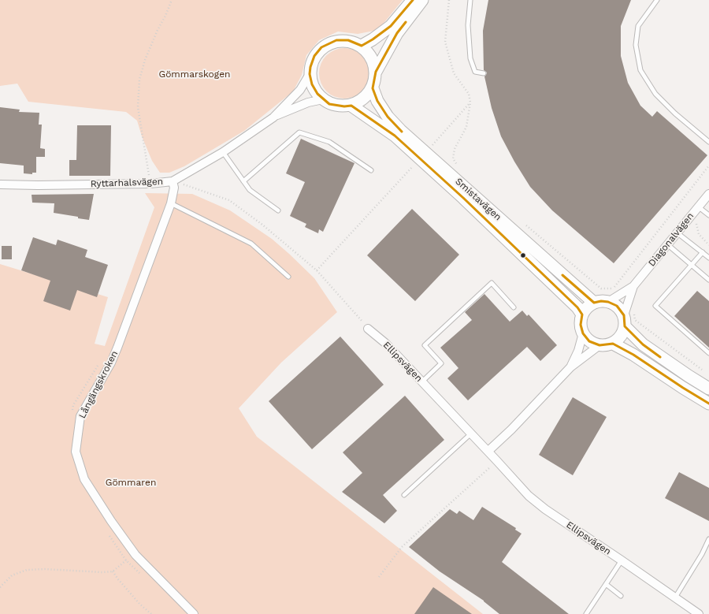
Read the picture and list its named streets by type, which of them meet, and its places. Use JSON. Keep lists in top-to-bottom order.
{
  "streets": {
    "street": [
      "Ryttarhalsvägen",
      "Smistavägen",
      "Diagonalvägen",
      "Ellipsvägen",
      "Långängskroken"
    ]
  },
  "crossings": [
    ["Ryttarhalsvägen", "Smistavägen"],
    ["Ryttarhalsvägen", "Långängskroken"],
    ["Smistavägen", "Diagonalvägen"]
  ],
  "parks": ["Gömmarskogen", "Gömmaren"]
}
